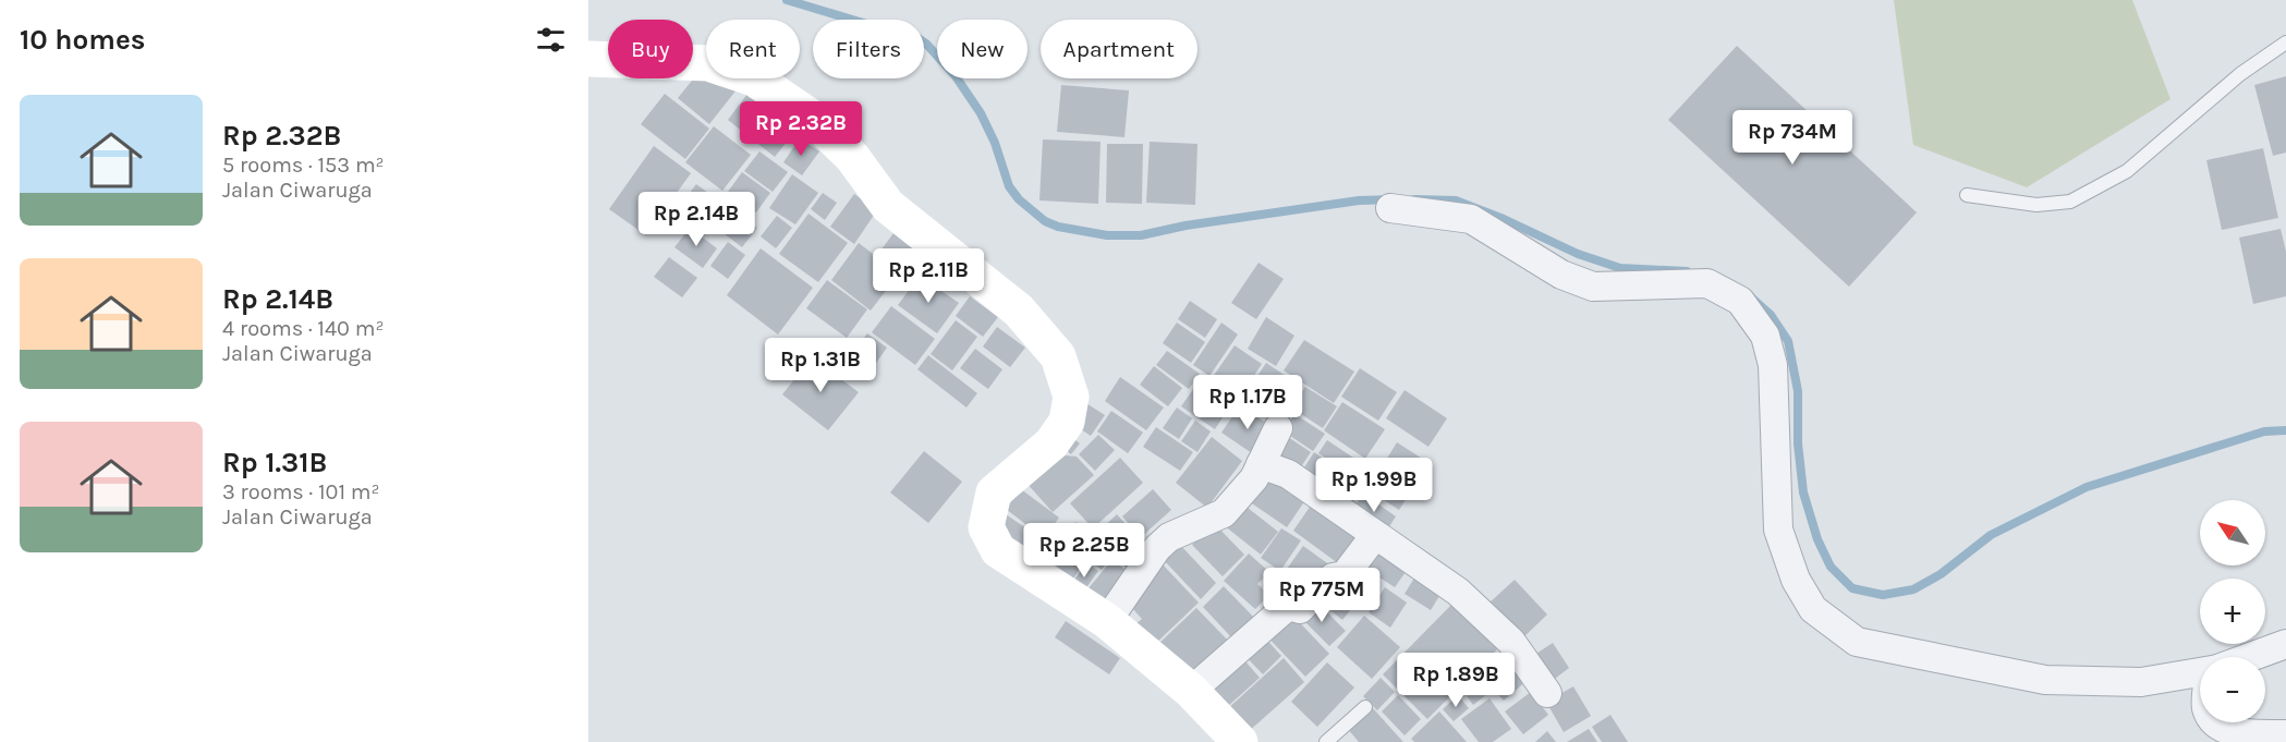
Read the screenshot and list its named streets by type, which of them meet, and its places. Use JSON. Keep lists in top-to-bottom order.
{
  "north": "top left",
  "page": {
    "heading": "10 homes",
    "chip": [
      "Buy",
      "Rent",
      "Filters",
      "New",
      "Apartment"
    ],
    "list": [
      {
        "name": "Rp 2.32B",
        "note": "5 rooms · 153 m² · Jalan Ciwaruga"
      },
      {
        "name": "Rp 2.14B",
        "note": "4 rooms · 140 m² · Jalan Ciwaruga"
      },
      {
        "name": "Rp 1.31B",
        "note": "3 rooms · 101 m² · Jalan Ciwaruga"
      }
    ],
    "price": [
      "Rp 2.32B",
      "Rp 734M",
      "Rp 2.14B",
      "Rp 2.11B",
      "Rp 1.31B",
      "Rp 1.17B",
      "Rp 1.99B",
      "Rp 2.25B",
      "Rp 775M",
      "Rp 1.89B"
    ],
    "map_buttons": ["+", "−"]
  }
}
